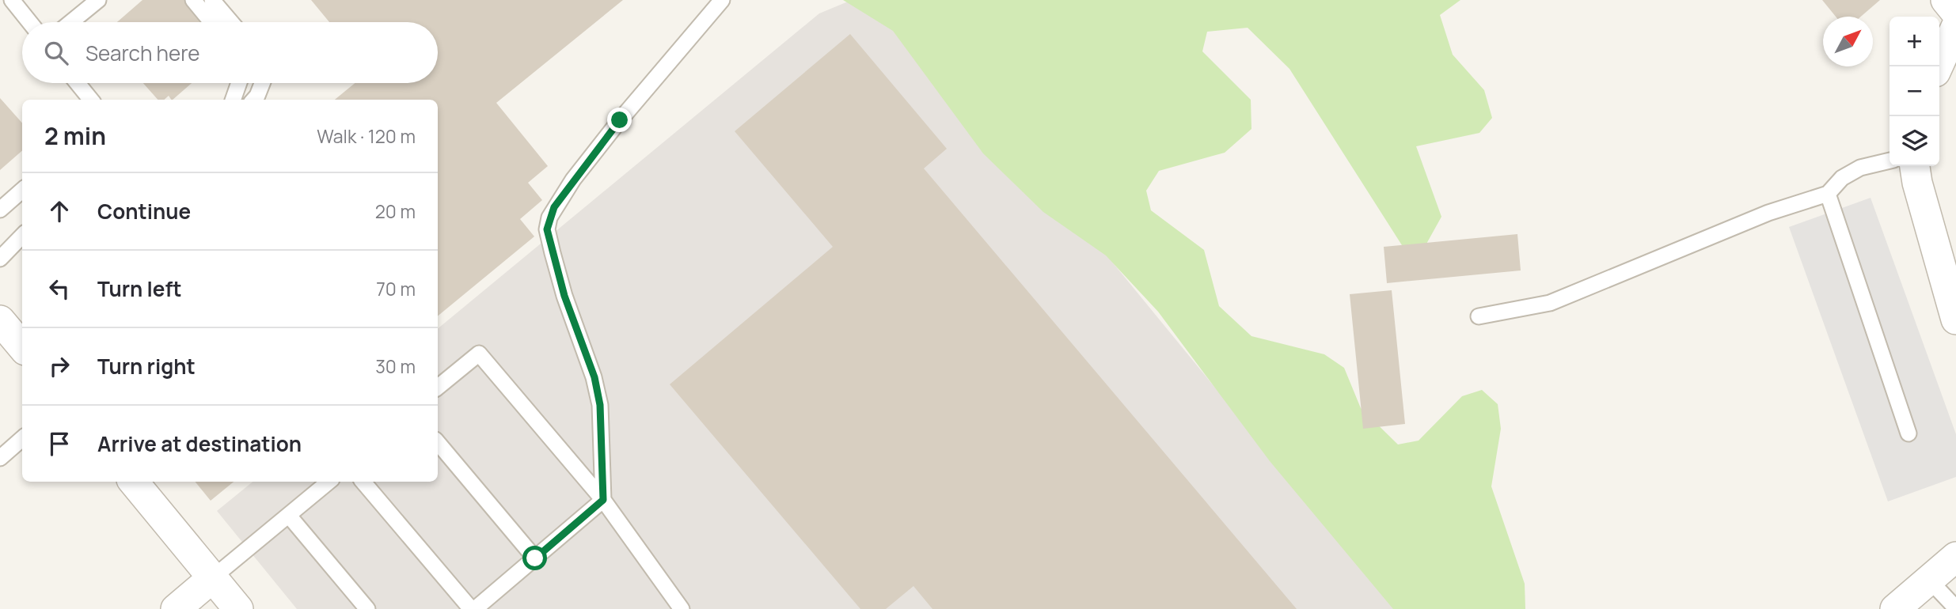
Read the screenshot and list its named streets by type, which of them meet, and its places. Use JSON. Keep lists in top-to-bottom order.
{
  "north": "top right",
  "page": {
    "map_buttons": ["+", "−"],
    "search": "Search here",
    "heading": ["2 min", "Walk · 120 m"],
    "list": [
      ["Continue", "20 m"],
      ["Turn left", "70 m"],
      ["Turn right", "30 m"],
      "Arrive at destination"
    ]
  }
}
